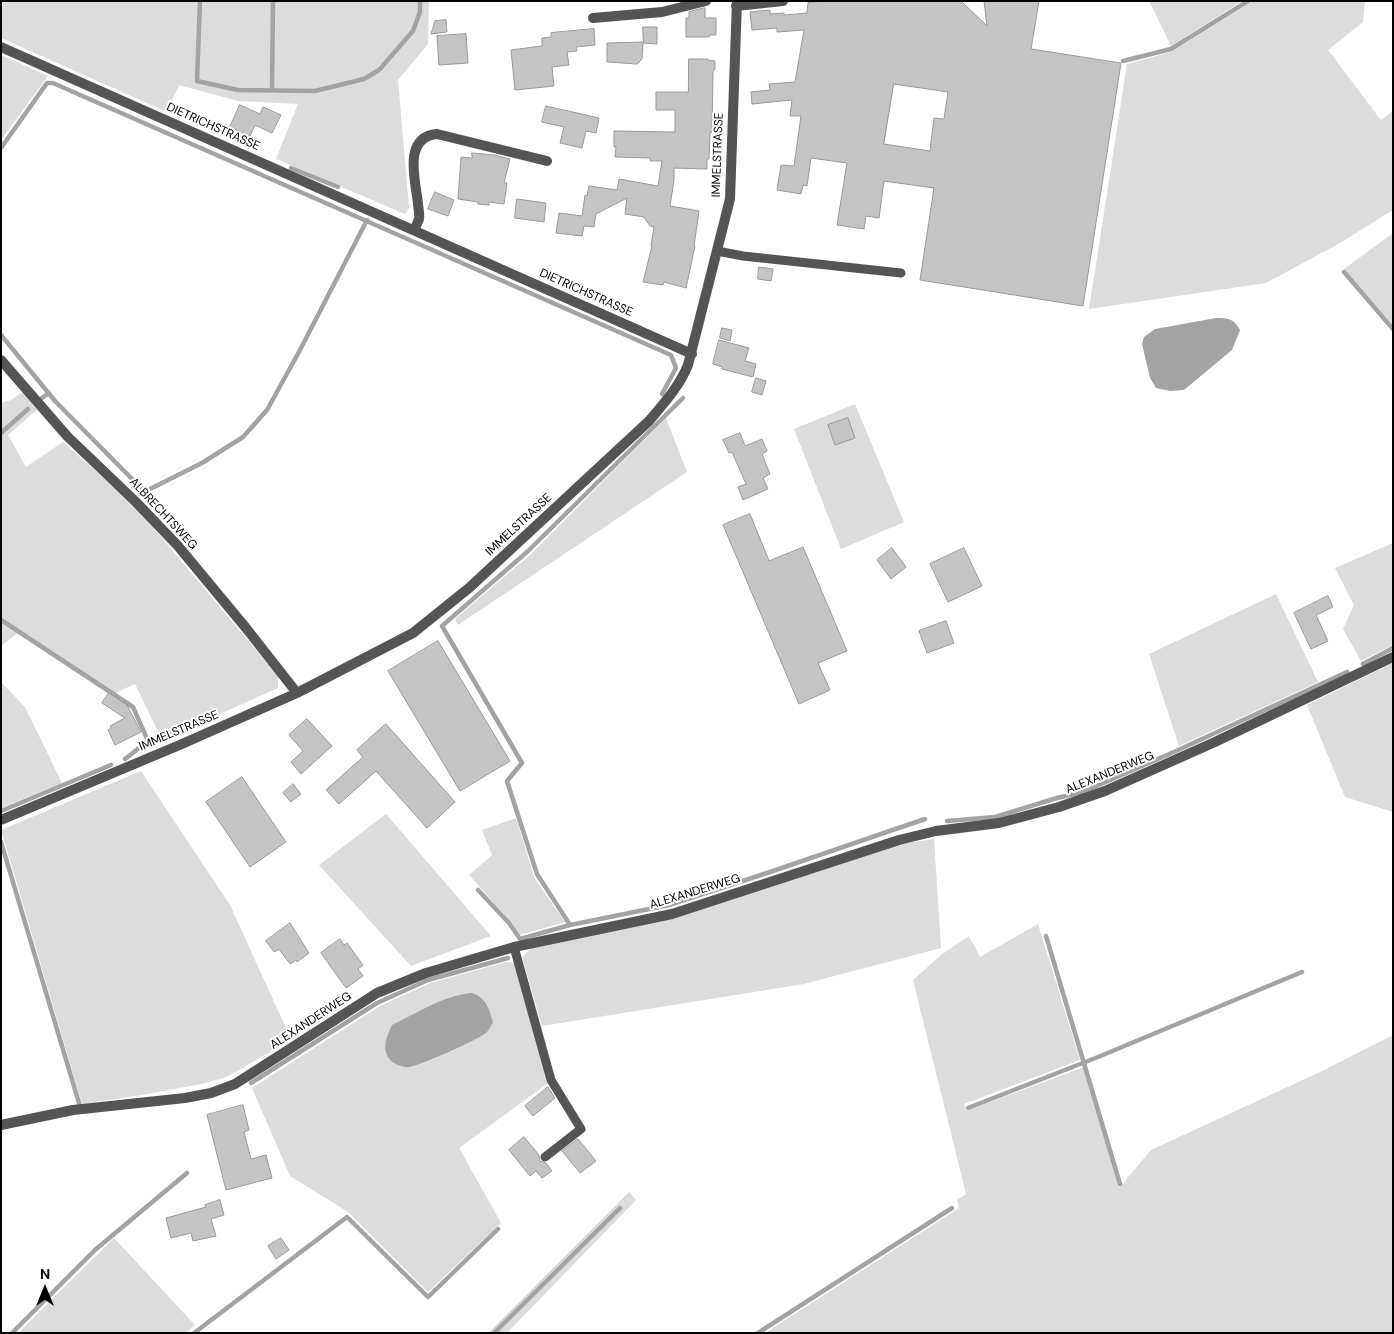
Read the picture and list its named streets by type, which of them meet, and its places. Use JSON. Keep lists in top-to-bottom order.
{
  "streets": {
    "street": [
      "DIETRICHSTRASSE",
      "IMMELSTRASSE",
      "ALBRECHTSWEG",
      "ALEXANDERWEG"
    ]
  },
  "crossings": [
    ["DIETRICHSTRASSE", "IMMELSTRASSE"],
    ["IMMELSTRASSE", "ALBRECHTSWEG"]
  ],
  "north": "top"
}
